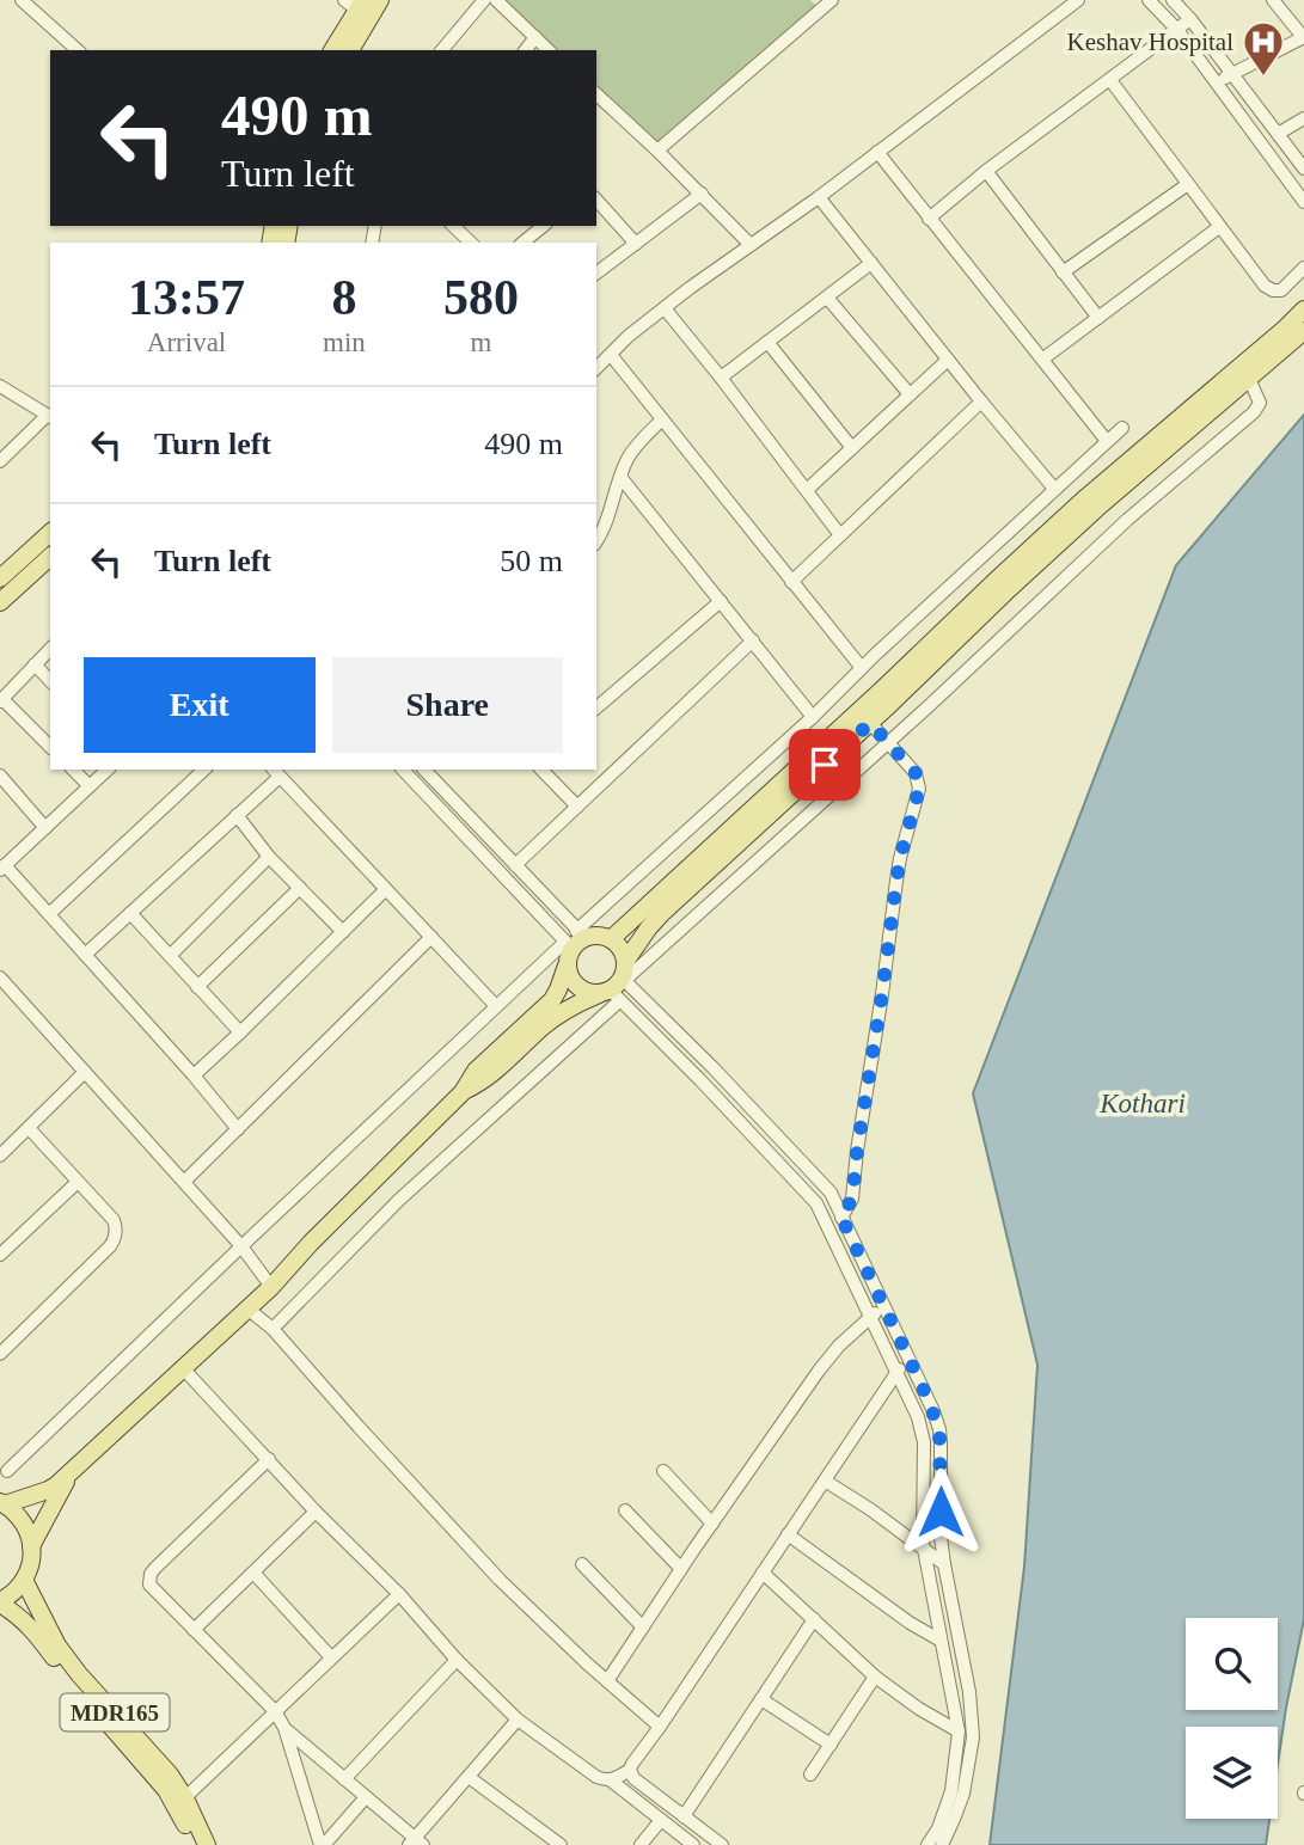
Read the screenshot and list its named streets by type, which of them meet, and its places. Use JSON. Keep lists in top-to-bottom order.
{
  "streets": {
    "main road": ["MDR165"]
  },
  "water": ["Kothari"],
  "places": {
    "hospital": ["Keshav Hospital"]
  },
  "page": {
    "turn": ["490 m", "Turn left"],
    "eta": [
      "13:57",
      "Arrival",
      "8",
      "min",
      "580",
      "m"
    ],
    "list": [
      {
        "name": "Turn left",
        "value": "490 m"
      },
      {
        "name": "Turn left",
        "value": "50 m"
      }
    ],
    "buttons": ["Exit", "Share"]
  }
}
